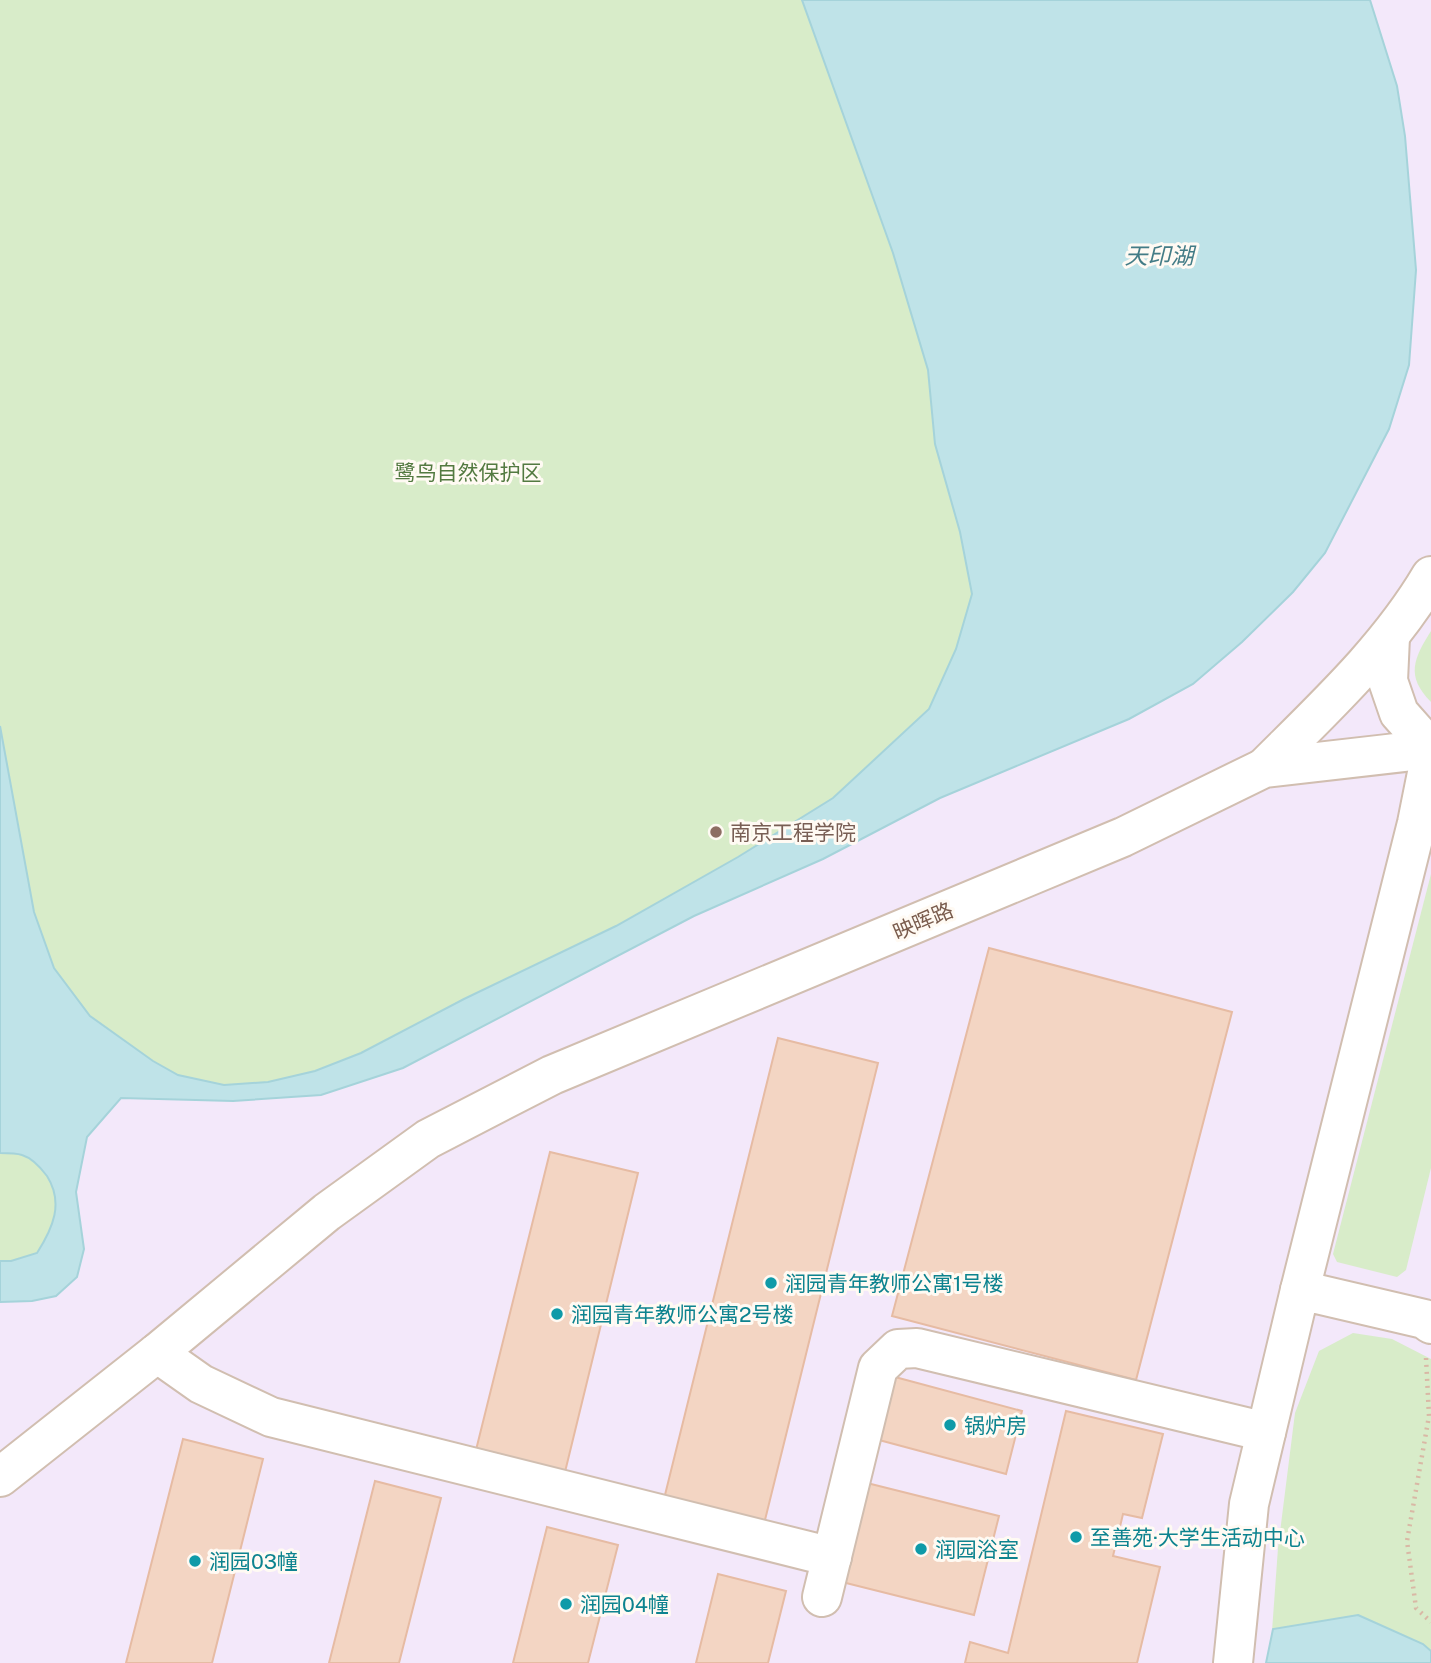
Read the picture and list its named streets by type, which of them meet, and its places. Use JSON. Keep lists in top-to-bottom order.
{
  "streets": {
    "street": ["映晖路"]
  },
  "water": ["天印湖"],
  "parks": ["鹭鸟自然保护区"],
  "places": [
    "南京工程学院",
    "润园青年教师公寓1号楼",
    "润园青年教师公寓2号楼",
    "锅炉房",
    "至善苑·大学生活动中心",
    "润园浴室",
    "润园03幢",
    "润园04幢"
  ]
}
